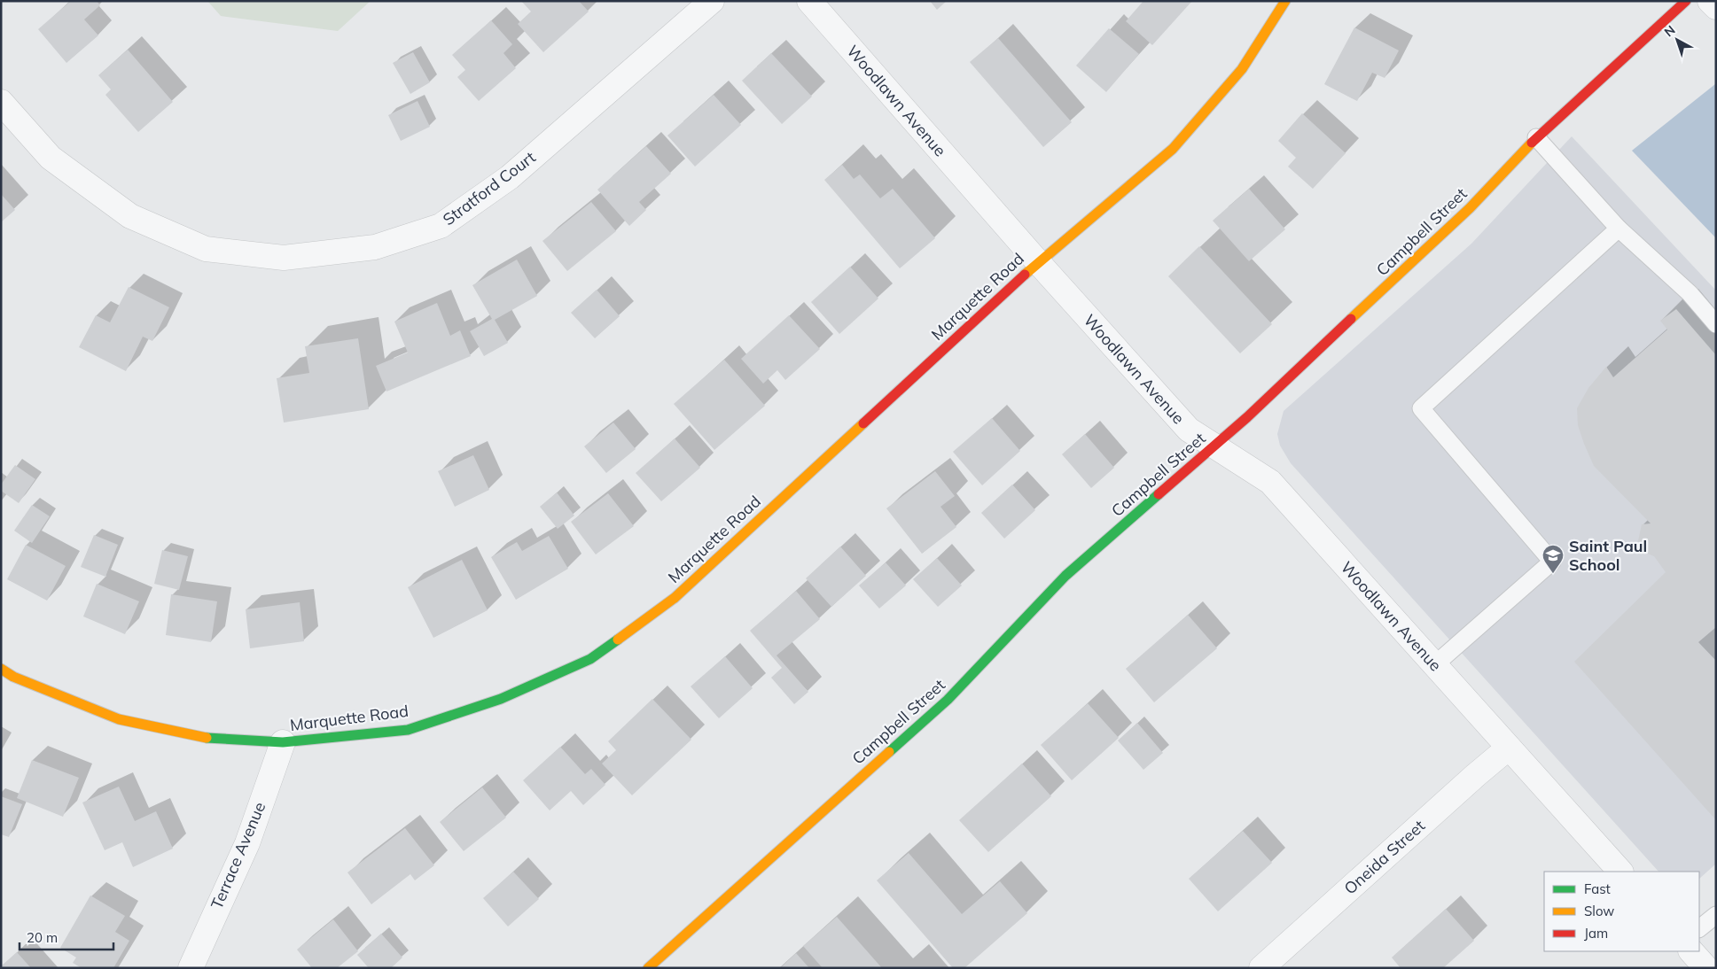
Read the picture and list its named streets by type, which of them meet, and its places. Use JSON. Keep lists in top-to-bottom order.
{
  "streets": {
    "street": [
      "Woodlawn Avenue",
      "Stratford Court",
      "Campbell Street",
      "Marquette Road",
      "Terrace Avenue",
      "Oneida Street"
    ]
  },
  "crossings": [
    ["Woodlawn Avenue", "Campbell Street"],
    ["Woodlawn Avenue", "Marquette Road"],
    ["Woodlawn Avenue", "Oneida Street"],
    ["Marquette Road", "Terrace Avenue"]
  ],
  "places": {
    "school or university": ["Saint Paul School"]
  },
  "legend": ["Fast", "Slow", "Jam"],
  "scale_bar": "20 m",
  "north": "top left"
}
